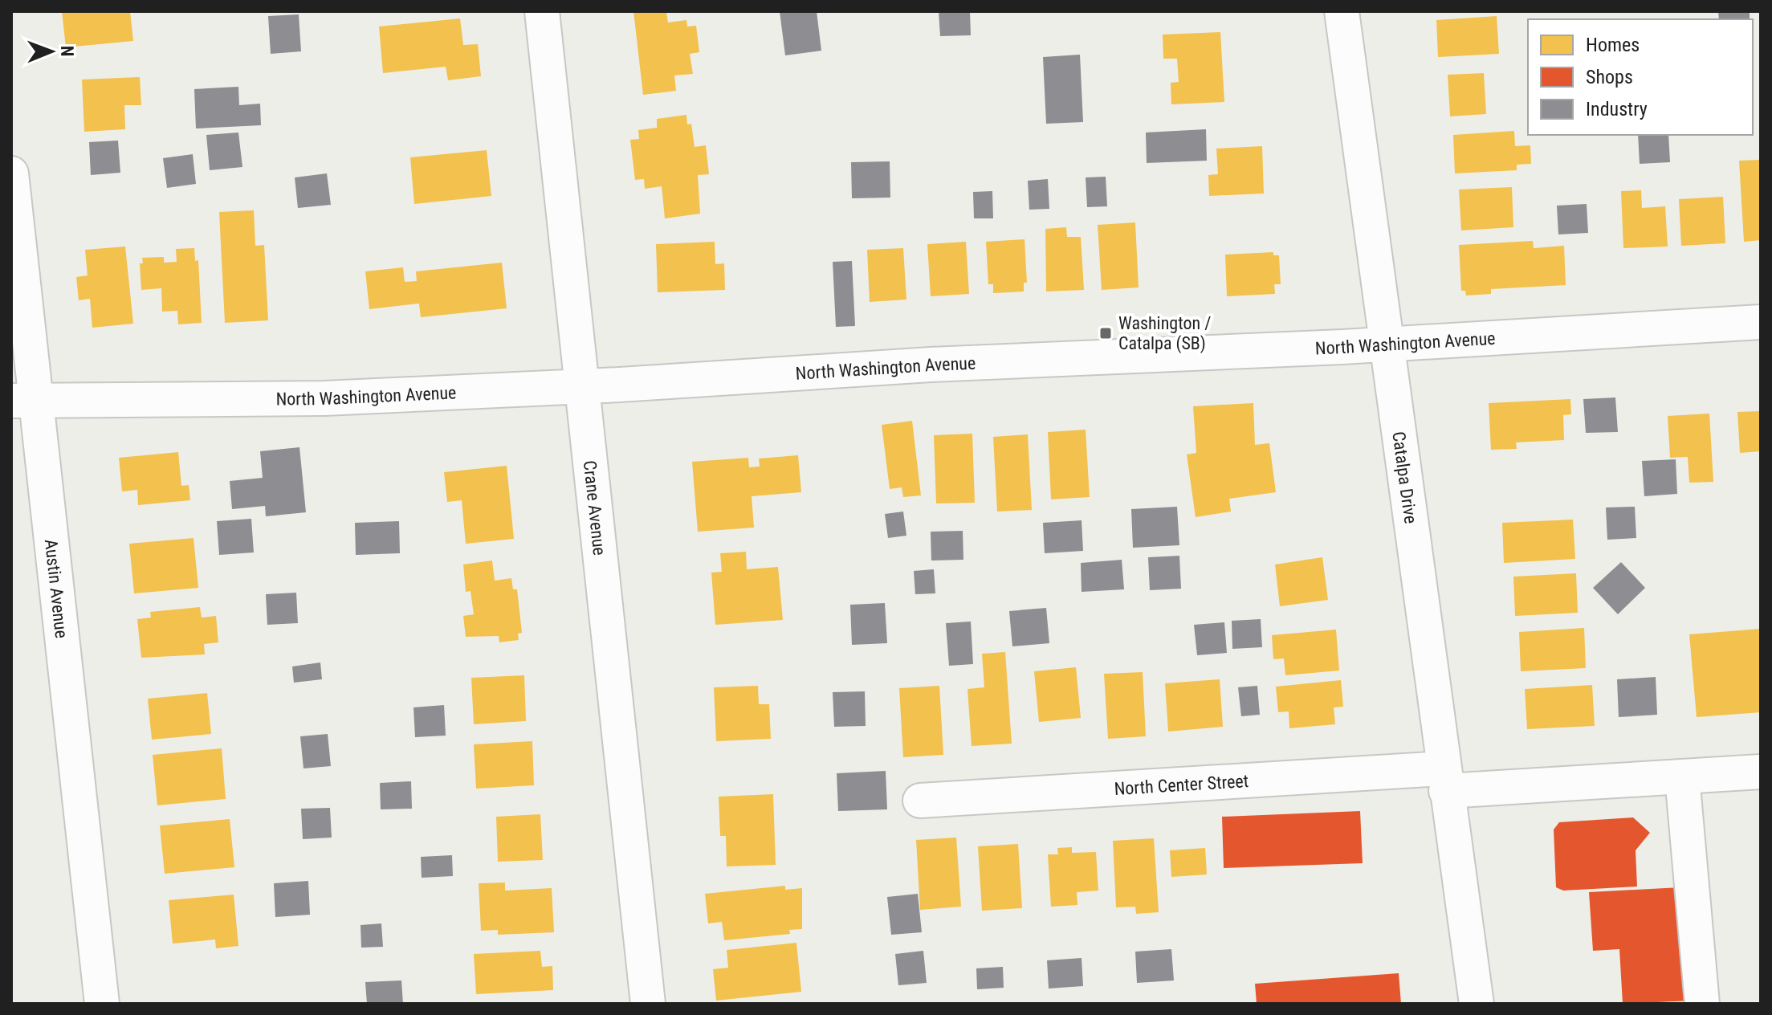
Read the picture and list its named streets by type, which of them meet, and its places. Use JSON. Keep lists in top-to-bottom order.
{
  "streets": {
    "street": [
      "North Washington Avenue",
      "Catalpa Drive",
      "Crane Avenue",
      "Austin Avenue",
      "North Center Street"
    ]
  },
  "crossings": [
    ["North Washington Avenue", "Catalpa Drive"],
    ["North Washington Avenue", "Crane Avenue"],
    ["North Washington Avenue", "Austin Avenue"],
    ["Catalpa Drive", "North Center Street"]
  ],
  "places": {
    "transit": ["Washington / Catalpa (SB)"]
  },
  "legend": ["Homes", "Shops", "Industry"],
  "north": "right"
}
